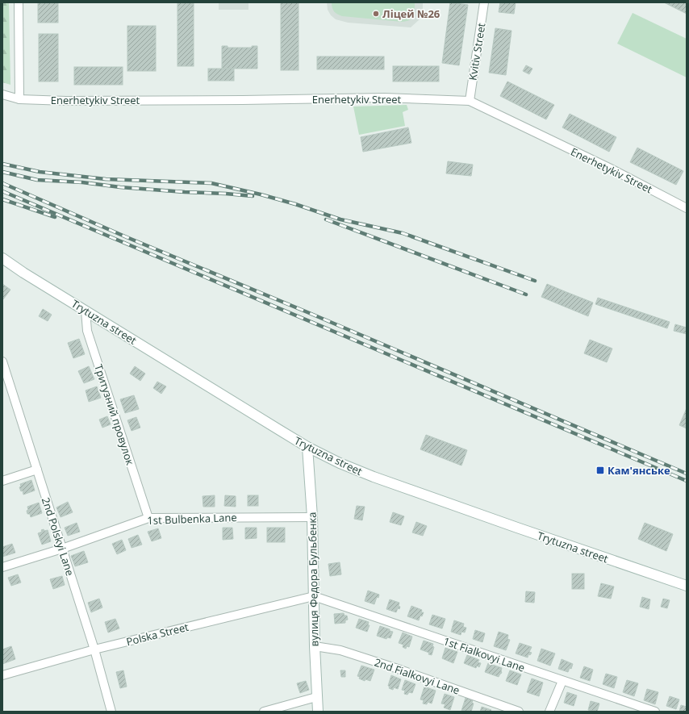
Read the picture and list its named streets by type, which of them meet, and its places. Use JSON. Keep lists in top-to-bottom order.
{
  "streets": {
    "street": [
      "Kvitiv Street",
      "Enerhetykiv Street",
      "Trytuzna street",
      "Тритузний провулок",
      "1st Bulbenka Lane",
      "2nd Polskyi Lane",
      "вулиця Федора Бульбенка",
      "Polska Street",
      "1st Fialkovyi Lane",
      "2nd Fialkovyi Lane"
    ]
  },
  "crossings": [
    ["Kvitiv Street", "Enerhetykiv Street"],
    ["Trytuzna street", "Тритузний провулок"],
    ["Trytuzna street", "вулиця Федора Бульбенка"],
    ["Тритузний провулок", "1st Bulbenka Lane"],
    ["1st Bulbenka Lane", "2nd Polskyi Lane"],
    ["1st Bulbenka Lane", "вулиця Федора Бульбенка"],
    ["2nd Polskyi Lane", "Polska Street"],
    ["вулиця Федора Бульбенка", "Polska Street"],
    ["вулиця Федора Бульбенка", "1st Fialkovyi Lane"],
    ["вулиця Федора Бульбенка", "2nd Fialkovyi Lane"],
    ["Polska Street", "1st Fialkovyi Lane"]
  ],
  "places": {
    "other": ["Ліцей №26"],
    "transit": ["Кам'янське"]
  }
}
